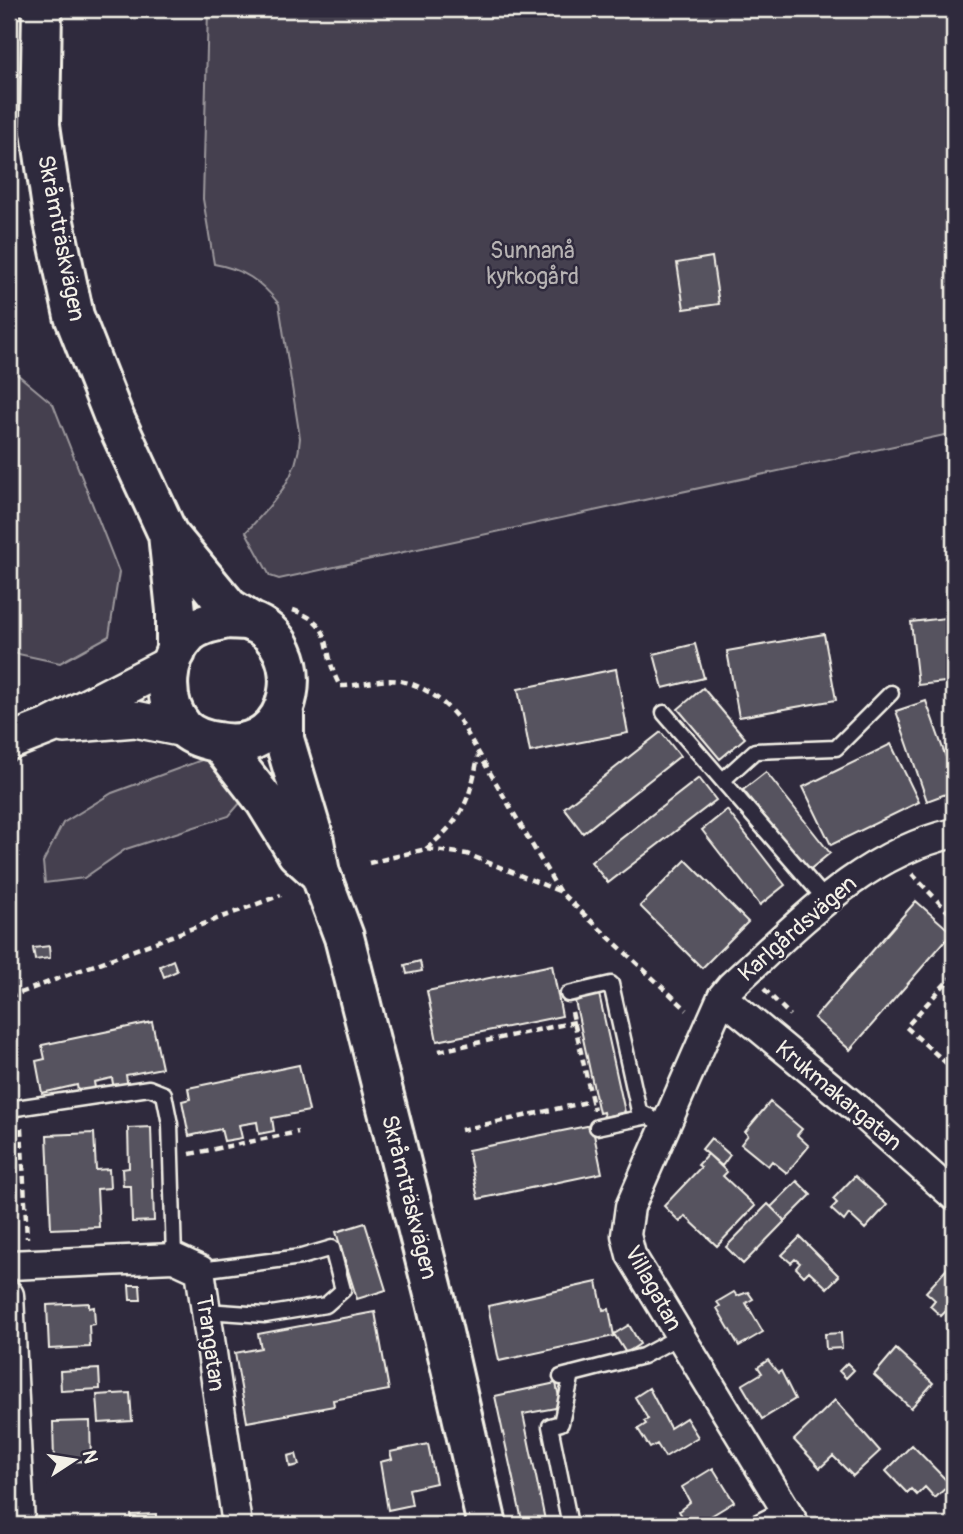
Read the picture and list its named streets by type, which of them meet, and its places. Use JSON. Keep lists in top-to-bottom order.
{
  "streets": {
    "main road": ["Skråmträskvägen"],
    "street": [
      "Karlgårdsvägen",
      "Krukmakargatan",
      "Villagatan",
      "Trangatan"
    ]
  },
  "crossings": [
    ["Karlgårdsvägen", "Krukmakargatan"],
    ["Karlgårdsvägen", "Villagatan"],
    ["Krukmakargatan", "Villagatan"]
  ],
  "parks": ["Sunnanå kyrkogård"],
  "north": "right"
}
